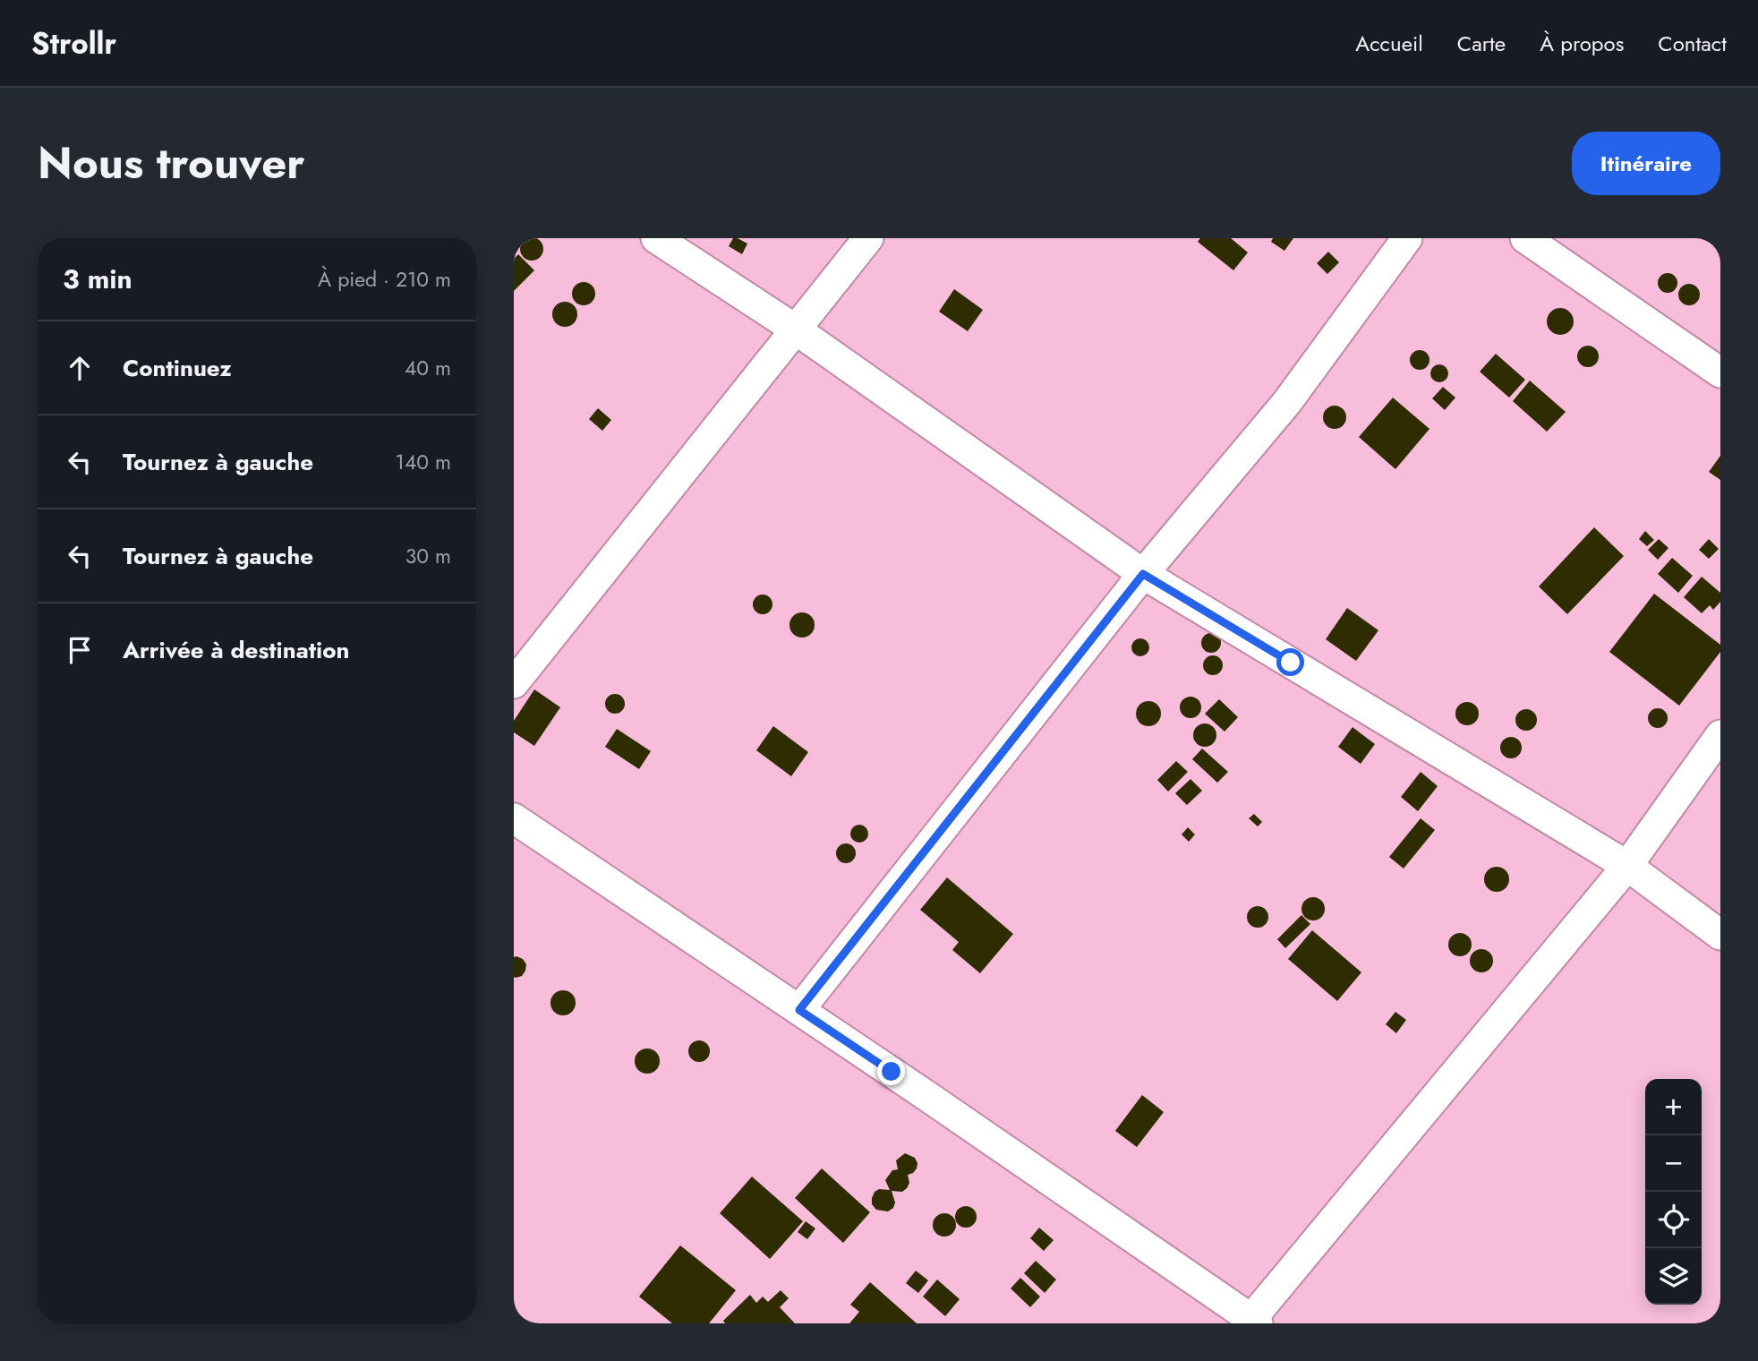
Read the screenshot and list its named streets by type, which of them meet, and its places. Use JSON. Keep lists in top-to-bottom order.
{
  "page": {
    "header": "Strollr",
    "nav": [
      "Accueil",
      "Carte",
      "À propos",
      "Contact"
    ],
    "title": "Nous trouver",
    "buttons": "Itinéraire",
    "heading": ["3 min", "À pied · 210 m"],
    "list": [
      ["Continuez", "40 m"],
      ["Tournez à gauche", "140 m"],
      ["Tournez à gauche", "30 m"],
      "Arrivée à destination"
    ],
    "map_buttons": ["+", "−"]
  }
}
